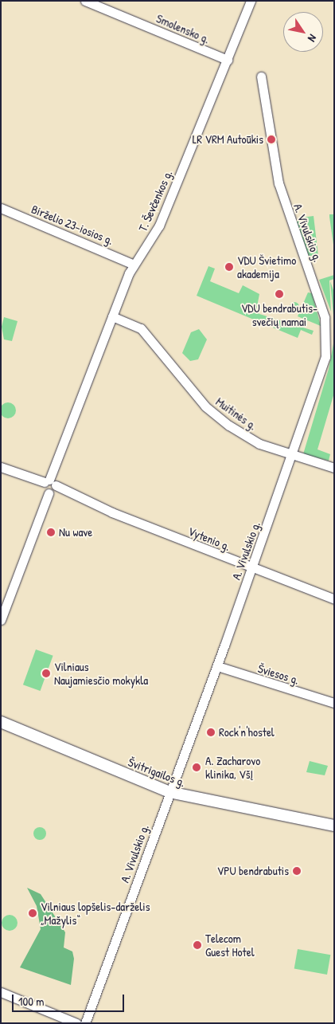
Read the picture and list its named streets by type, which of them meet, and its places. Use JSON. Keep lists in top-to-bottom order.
{
  "streets": {
    "main road": ["Švitrigailos g."],
    "street": [
      "Smolensko g.",
      "T. Ševčenkos g.",
      "Birželio 23-iosios g.",
      "A. Vivulskio g.",
      "Muitinės g.",
      "Vytenio g.",
      "Šviesos g."
    ]
  },
  "crossings": [
    ["Smolensko g.", "T. Ševčenkos g."],
    ["T. Ševčenkos g.", "Birželio 23-iosios g."],
    ["T. Ševčenkos g.", "Muitinės g."],
    ["T. Ševčenkos g.", "Vytenio g."],
    ["A. Vivulskio g.", "Muitinės g."],
    ["A. Vivulskio g.", "Vytenio g."],
    ["A. Vivulskio g.", "Šviesos g."],
    ["A. Vivulskio g.", "Švitrigailos g."]
  ],
  "places": [
    "LR VRM Autoūkis",
    "VDU Švietimo akademija",
    "VDU bendrabutis- svečių namai",
    "Nu wave",
    "Vilniaus Naujamiesčio mokykla",
    "Rock'n'hostel",
    "A. Zacharovo klinika, VšĮ",
    "VPU bendrabutis",
    "Vilniaus lopšelis-darželis „Mažylis“",
    "Telecom Guest Hotel"
  ],
  "scale_bar": "100 m",
  "north": "bottom right"
}
